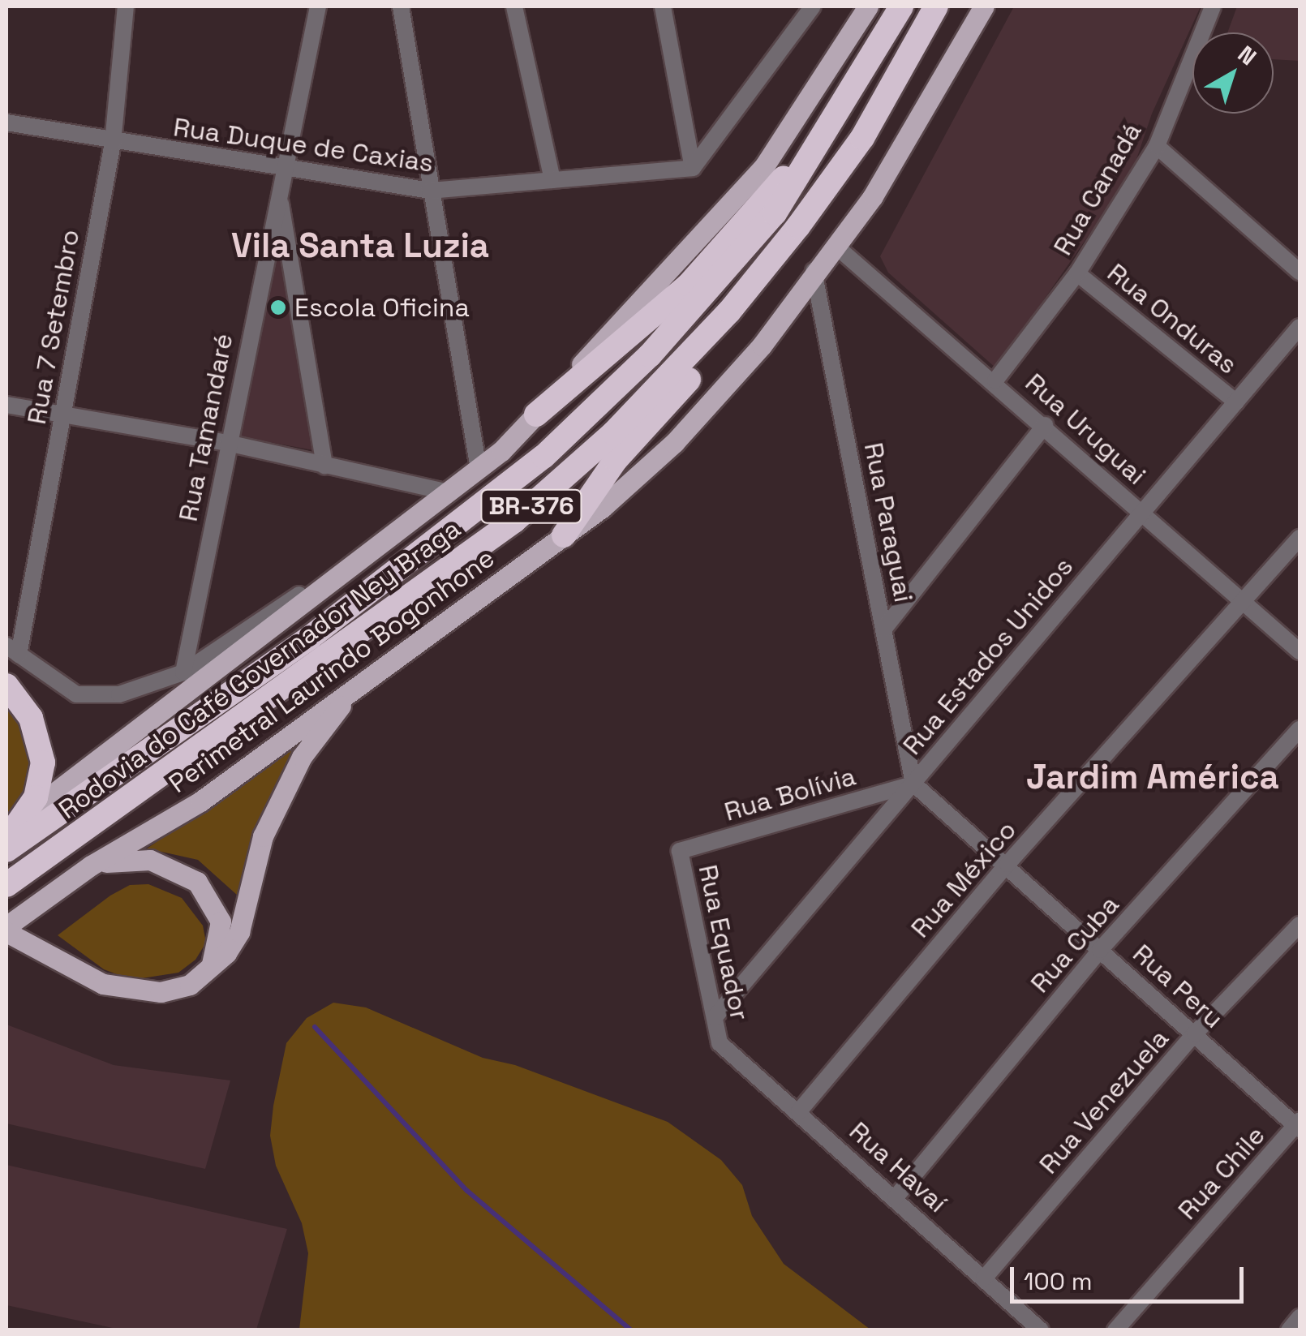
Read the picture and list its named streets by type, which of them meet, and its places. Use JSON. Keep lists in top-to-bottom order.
{
  "streets": {
    "highway": ["BR-376", "Rodovia do Café Governador Ney Braga"],
    "main road": ["Perimetral Laurindo Bogonhone"],
    "street": [
      "Rua Duque de Caxias",
      "Rua Canadá",
      "Rua Onduras",
      "Rua 7 Setembro",
      "Rua Tamandaré",
      "Rua Uruguai",
      "Rua Paraguai",
      "Rua Estados Unidos",
      "Rua Bolívia",
      "Rua México",
      "Rua Equador",
      "Rua Cuba",
      "Rua Peru",
      "Rua Venezuela",
      "Rua Havaí",
      "Rua Chile"
    ]
  },
  "crossings": [
    ["Rua Duque de Caxias", "Rua 7 Setembro"],
    ["Rua Duque de Caxias", "Rua Tamandaré"],
    ["Rua Canadá", "Rua Onduras"],
    ["Rua Canadá", "Rua Uruguai"],
    ["Rua Onduras", "Rua Estados Unidos"],
    ["Rua Uruguai", "Rua Estados Unidos"],
    ["Rua Uruguai", "Perimetral Laurindo Bogonhone"],
    ["Rua Uruguai", "Rua México"],
    ["Rua Paraguai", "Rua Estados Unidos"],
    ["Rua Paraguai", "Perimetral Laurindo Bogonhone"],
    ["Rua Paraguai", "Rua Bolívia"],
    ["Rua Paraguai", "Rua Peru"],
    ["Rua Estados Unidos", "Rua Bolívia"],
    ["Rua Estados Unidos", "Rua Equador"],
    ["Rua Estados Unidos", "Rua Peru"],
    ["Rua Bolívia", "Rua Equador"],
    ["Rua Bolívia", "Rua Peru"],
    ["Rua México", "Rua Peru"],
    ["Rua México", "Rua Havaí"],
    ["Rua Equador", "Rua Havaí"],
    ["Rua Cuba", "Rua Peru"],
    ["Rua Cuba", "Rua Havaí"],
    ["Rua Peru", "Rua Venezuela"],
    ["Rua Peru", "Rua Chile"],
    ["Rua Venezuela", "Rua Havaí"]
  ],
  "districts": ["Vila Santa Luzia", "Jardim América"],
  "places": ["Escola Oficina"],
  "scale_bar": "100 m",
  "north": "top right"
}
